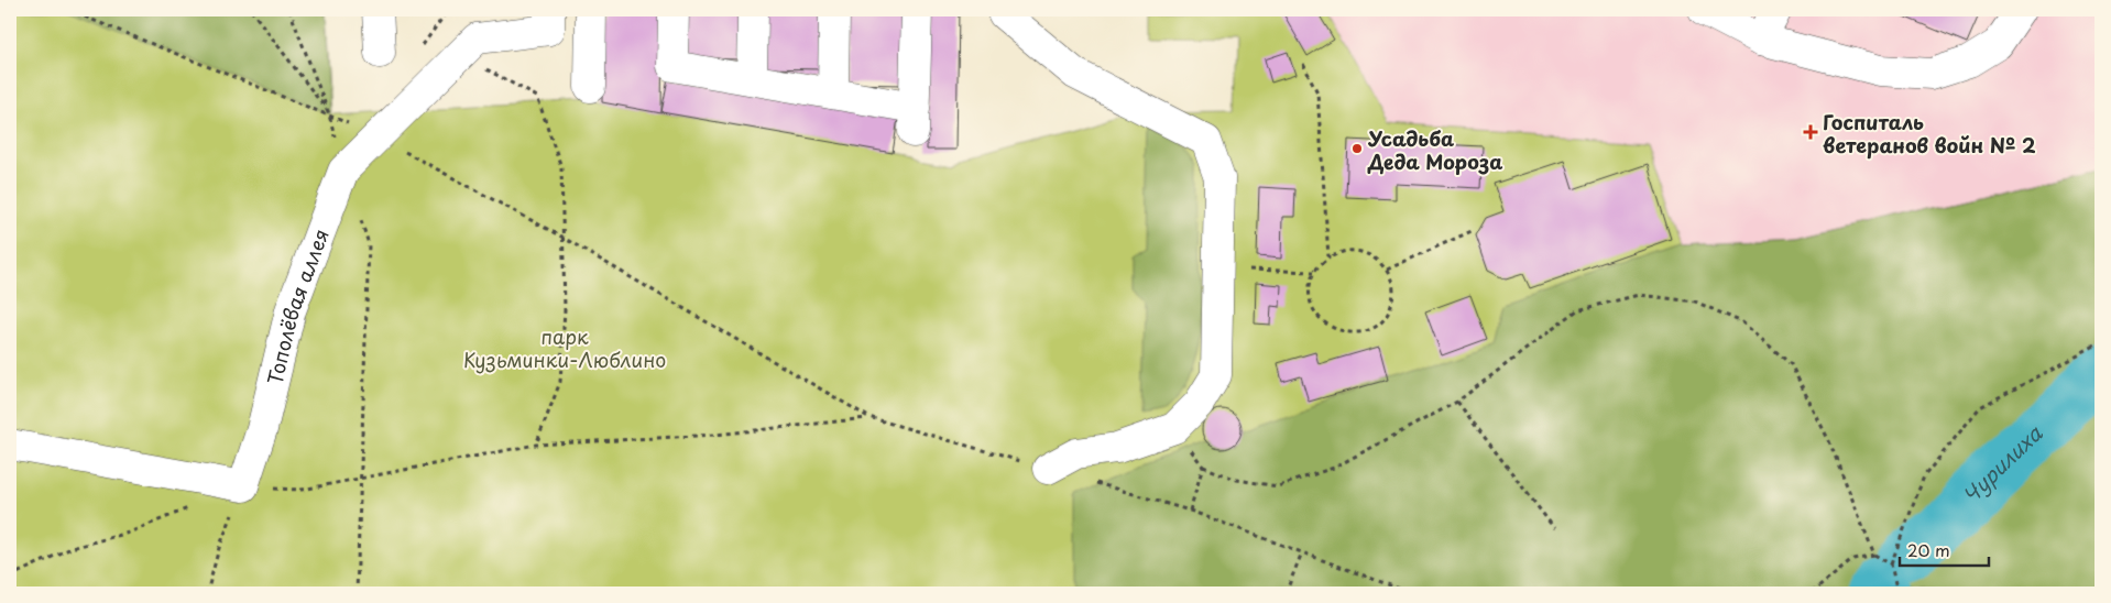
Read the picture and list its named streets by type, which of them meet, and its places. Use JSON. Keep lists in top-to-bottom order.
{
  "streets": {
    "street": ["Тополёвая аллея"]
  },
  "water": ["Чурилиха"],
  "parks": ["парк Кузьминки-Люблино"],
  "places": {
    "health": ["Госпиталь ветеранов войн № 2"],
    "other": ["Усадьба Деда Мороза"]
  },
  "scale_bar": "20 m"
}
